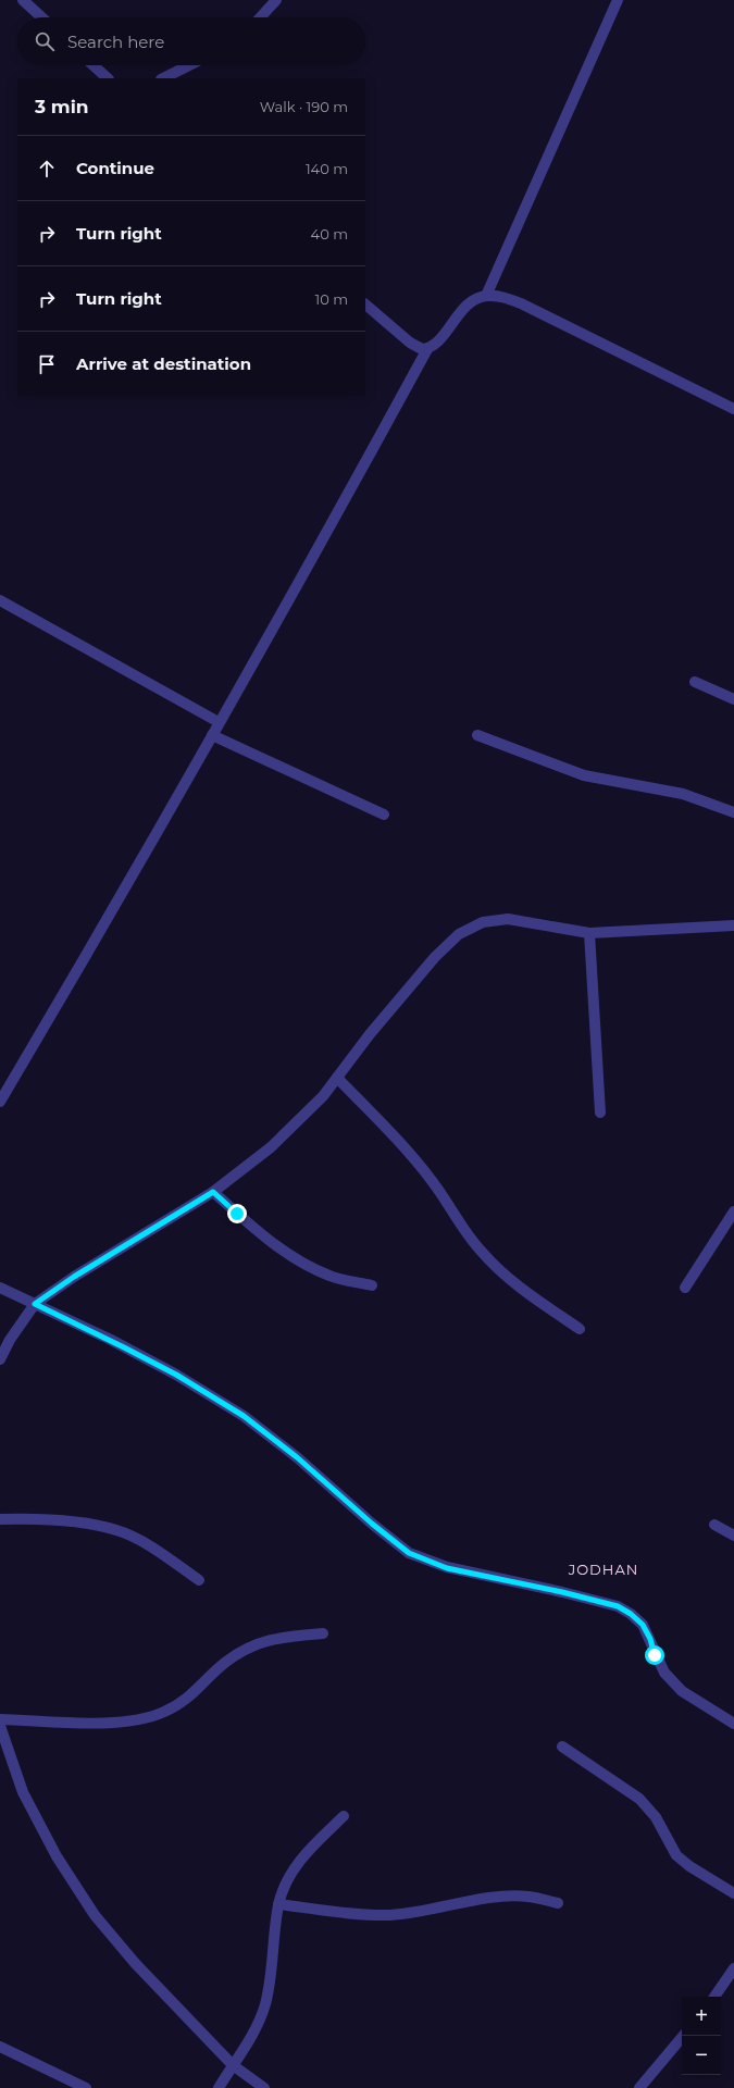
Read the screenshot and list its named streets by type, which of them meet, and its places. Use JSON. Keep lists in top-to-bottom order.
{
  "districts": ["JODHAN"],
  "page": {
    "search": "Search here",
    "heading": ["3 min", "Walk · 190 m"],
    "list": [
      ["Continue", "140 m"],
      ["Turn right", "40 m"],
      ["Turn right", "10 m"],
      "Arrive at destination"
    ],
    "map_buttons": ["+", "−"]
  }
}
